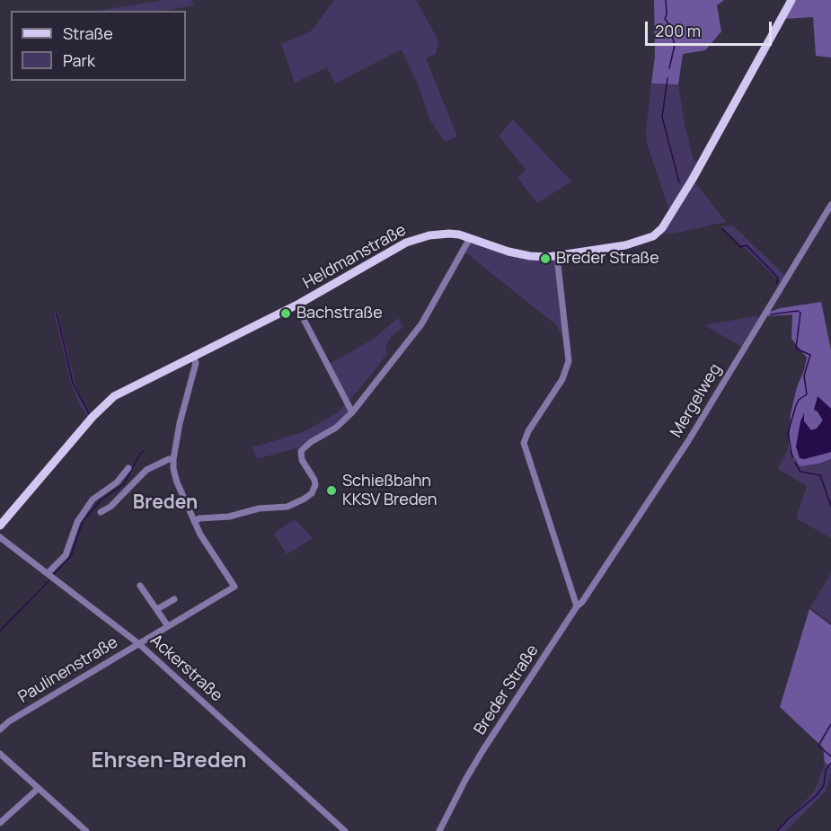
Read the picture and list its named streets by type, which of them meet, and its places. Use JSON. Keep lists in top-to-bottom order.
{
  "streets": {
    "main road": ["Heldmanstraße"],
    "street": [
      "Mergelweg",
      "Ackerstraße",
      "Paulinenstraße",
      "Breder Straße"
    ]
  },
  "crossings": [
    ["Mergelweg", "Breder Straße"],
    ["Ackerstraße", "Paulinenstraße"]
  ],
  "districts": ["Breden", "Ehrsen-Breden"],
  "places": ["Breder Straße", "Bachstraße", "Schießbahn KKSV Breden"],
  "legend": ["Straße", "Park"],
  "scale_bar": "200 m"
}
